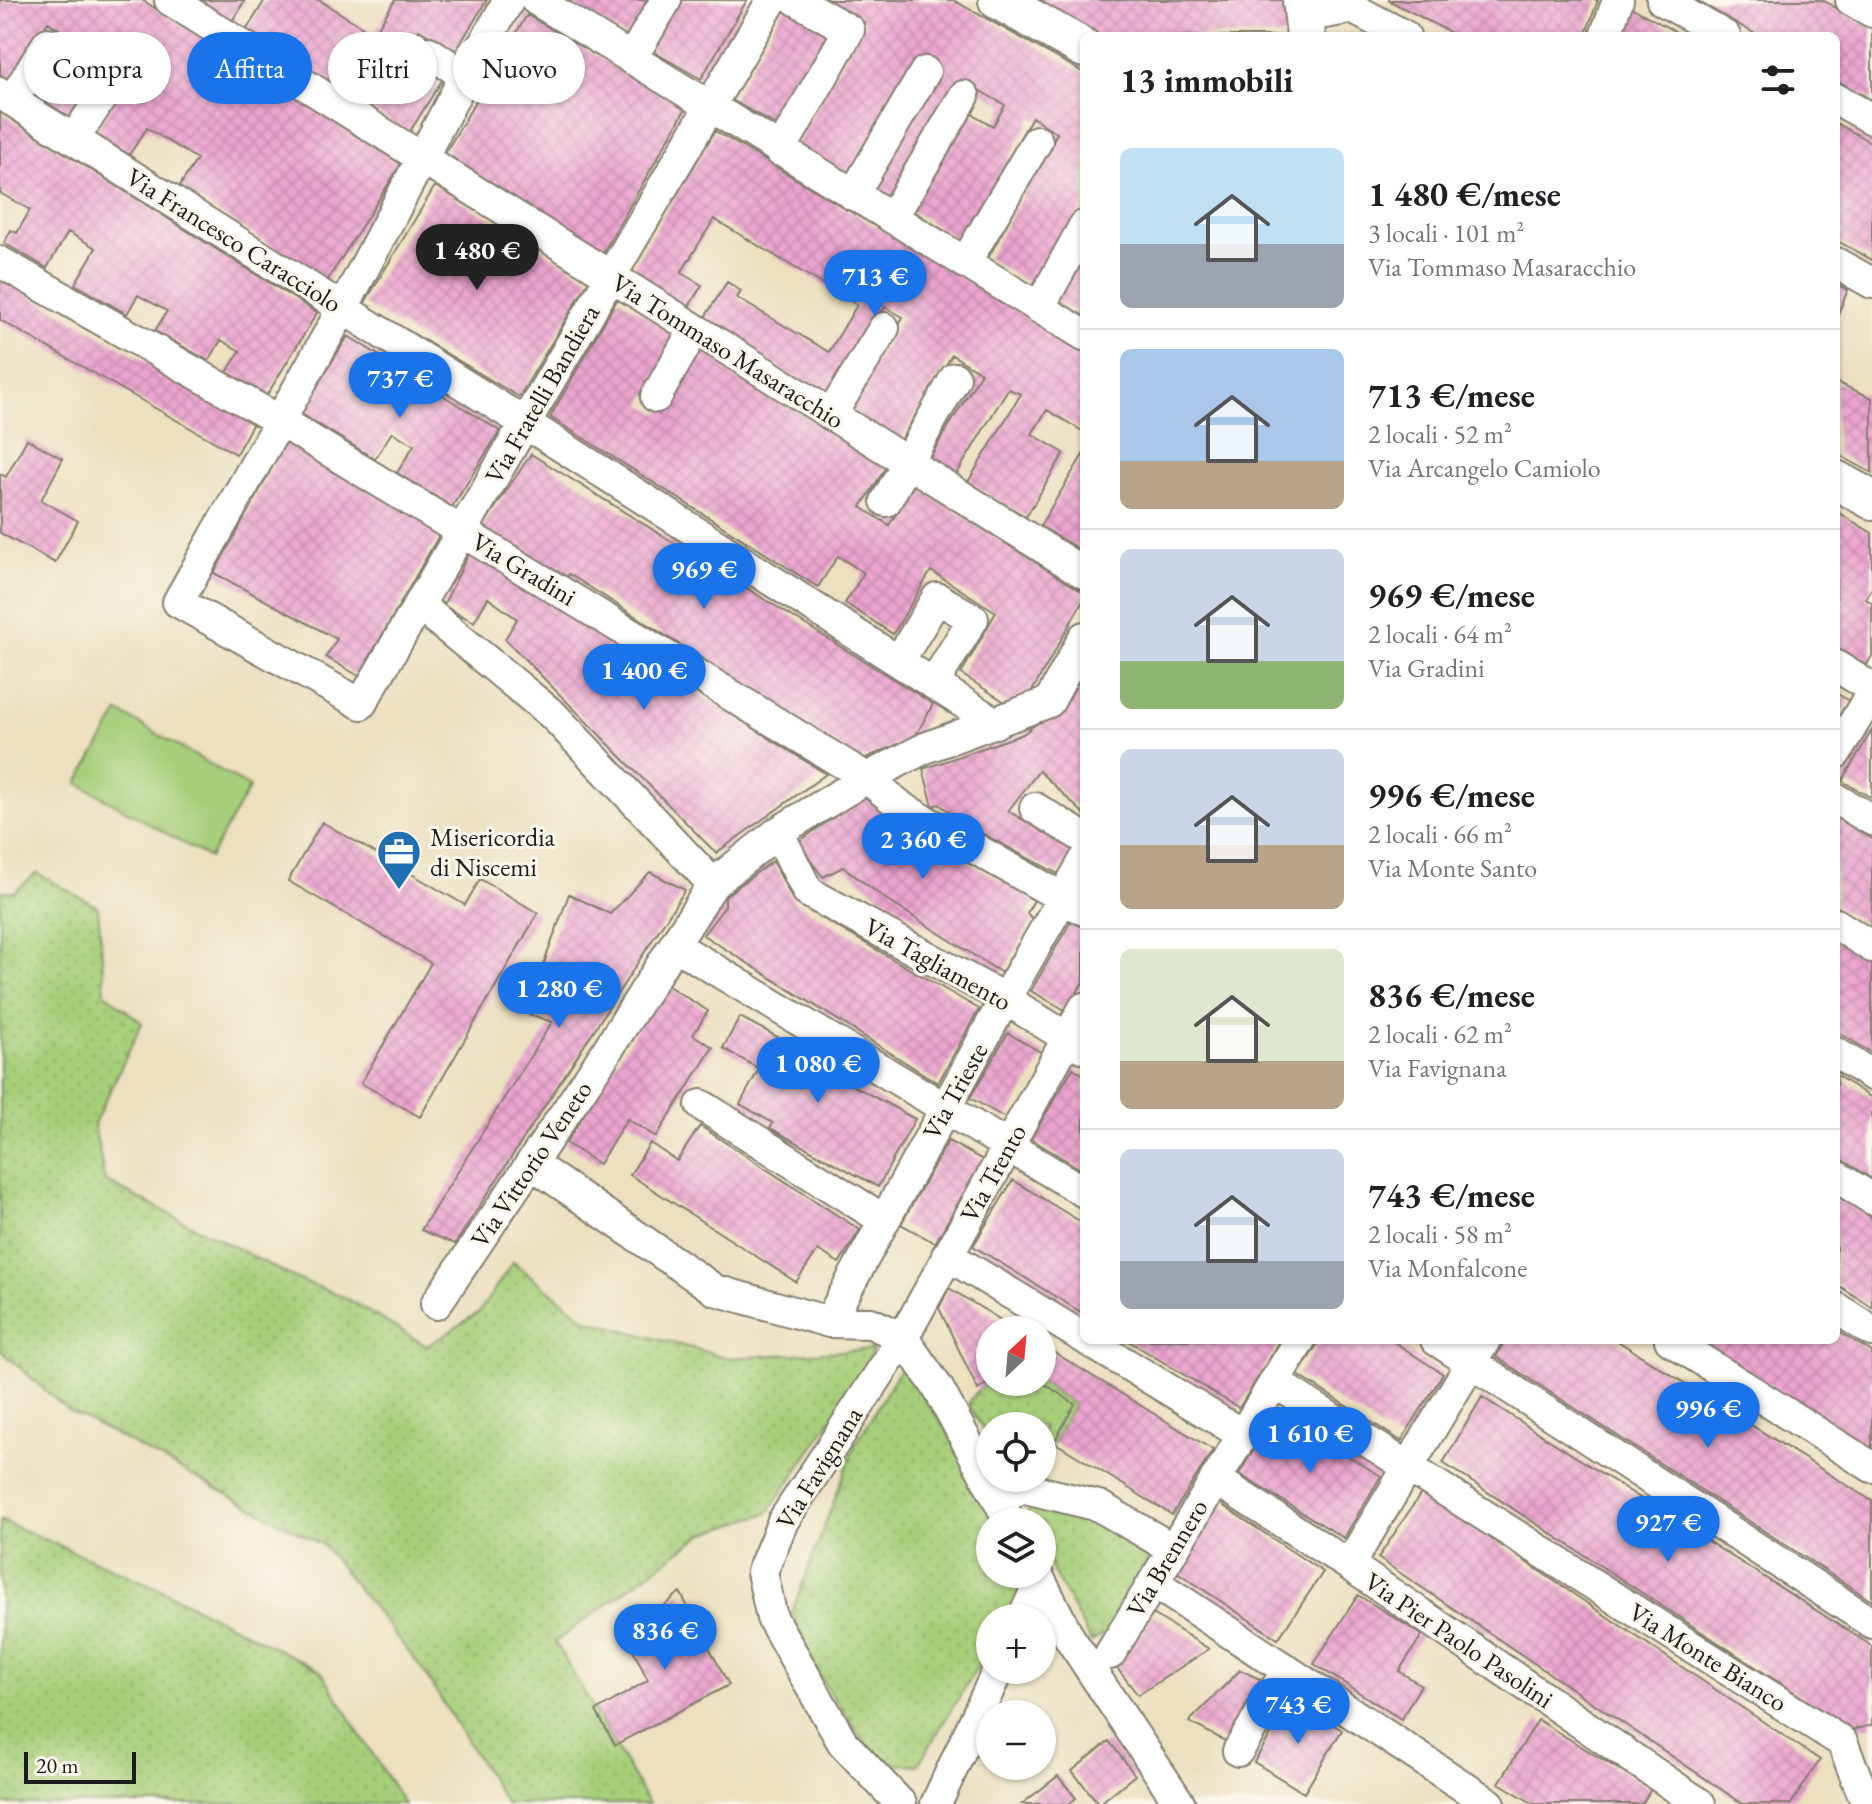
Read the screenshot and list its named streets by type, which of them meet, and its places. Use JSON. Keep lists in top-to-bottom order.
{
  "streets": {
    "street": [
      "Via Francesco Caracciolo",
      "Via Tommaso Masaracchio",
      "Via Fratelli Bandiera",
      "Via Gradini",
      "Via Tagliamento",
      "Via Trieste",
      "Via Vittorio Veneto",
      "Via Trento",
      "Via Favignana",
      "Via Brennero",
      "Via Pier Paolo Pasolini",
      "Via Monte Bianco"
    ]
  },
  "crossings": [
    ["Via Francesco Caracciolo", "Via Fratelli Bandiera"],
    ["Via Francesco Caracciolo", "Via Vittorio Veneto"],
    ["Via Tommaso Masaracchio", "Via Fratelli Bandiera"],
    ["Via Fratelli Bandiera", "Via Gradini"],
    ["Via Gradini", "Via Trieste"],
    ["Via Gradini", "Via Vittorio Veneto"],
    ["Via Tagliamento", "Via Trieste"],
    ["Via Tagliamento", "Via Vittorio Veneto"],
    ["Via Tagliamento", "Via Trento"],
    ["Via Trento", "Via Favignana"],
    ["Via Brennero", "Via Pier Paolo Pasolini"],
    ["Via Brennero", "Via Monte Bianco"]
  ],
  "places": {
    "office": ["Misericordia di Niscemi"]
  },
  "scale_bar": "20 m",
  "north": "top right",
  "page": {
    "chip": [
      "Compra",
      "Affitta",
      "Filtri",
      "Nuovo"
    ],
    "heading": "13 immobili",
    "list": [
      {
        "name": "1 480 €/mese",
        "note": "3 locali · 101 m² · Via Tommaso Masaracchio"
      },
      {
        "name": "713 €/mese",
        "note": "2 locali · 52 m² · Via Arcangelo Camiolo"
      },
      {
        "name": "969 €/mese",
        "note": "2 locali · 64 m² · Via Gradini"
      },
      {
        "name": "996 €/mese",
        "note": "2 locali · 66 m² · Via Monte Santo"
      },
      {
        "name": "836 €/mese",
        "note": "2 locali · 62 m² · Via Favignana"
      },
      {
        "name": "743 €/mese",
        "note": "2 locali · 58 m² · Via Monfalcone"
      }
    ],
    "price": [
      "1 480 €",
      "713 €",
      "737 €",
      "969 €",
      "1 400 €",
      "2 360 €",
      "1 280 €",
      "1 080 €",
      "996 €",
      "1 610 €",
      "927 €",
      "836 €",
      "743 €"
    ],
    "map_buttons": ["+", "−"],
    "scale": "20 m"
  }
}
